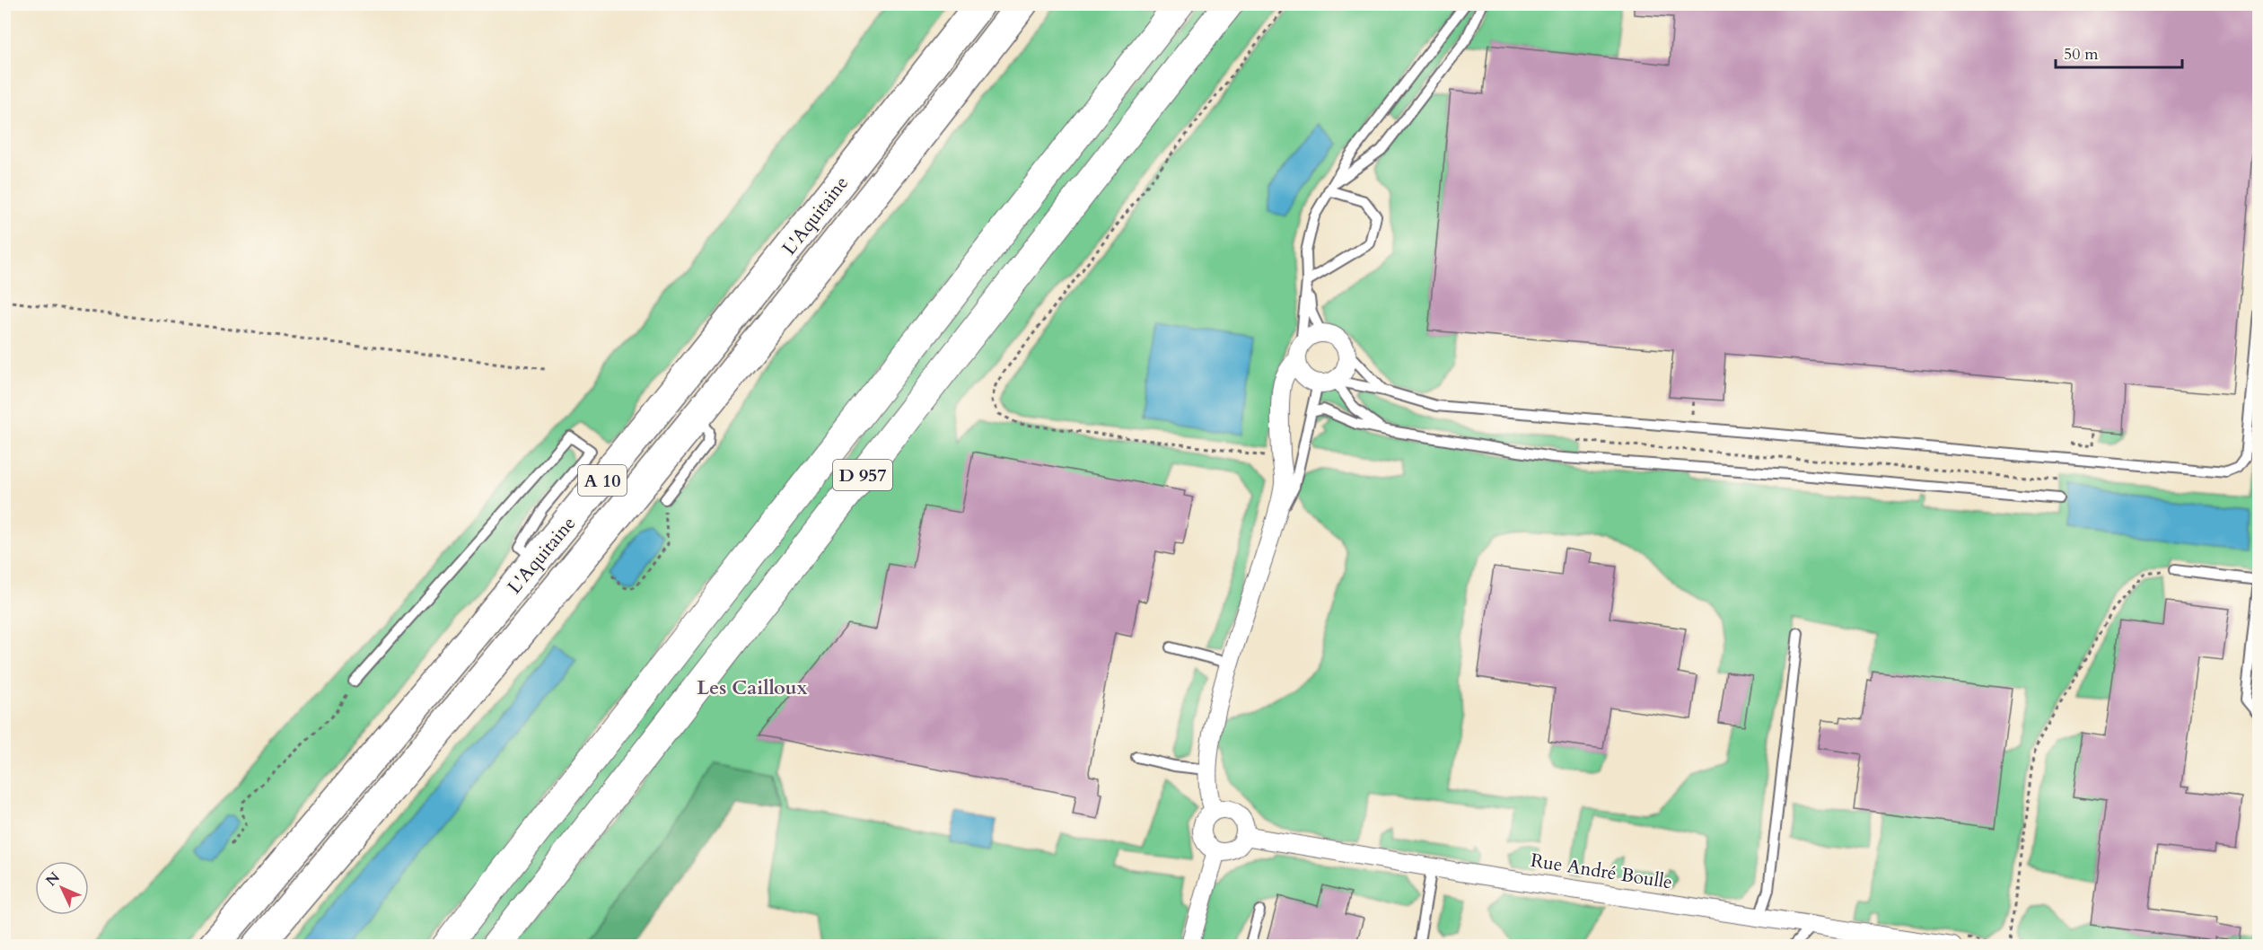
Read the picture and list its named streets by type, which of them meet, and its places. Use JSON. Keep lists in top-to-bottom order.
{
  "streets": {
    "highway": ["L'Aquitaine", "A 10"],
    "main road": ["D 957"],
    "street": ["Rue André Boulle"]
  },
  "districts": ["Les Cailloux"],
  "scale_bar": "50 m",
  "north": "top left"
}
